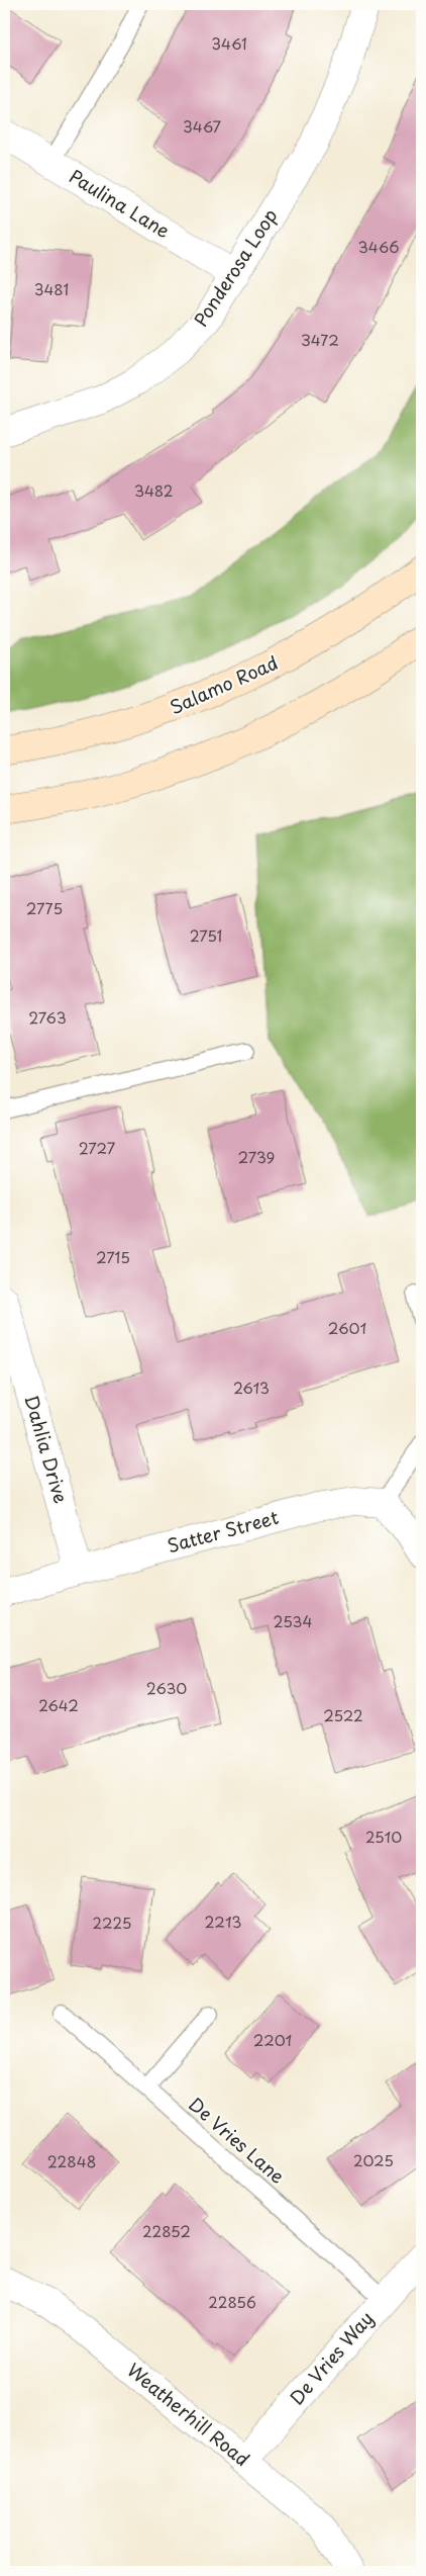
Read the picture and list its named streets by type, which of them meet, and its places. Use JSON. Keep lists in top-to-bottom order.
{
  "streets": {
    "main road": ["Salamo Road"],
    "street": [
      "Paulina Lane",
      "Ponderosa Loop",
      "Dahlia Drive",
      "Satter Street",
      "De Vries Way",
      "Weatherhill Road"
    ],
    "lane": ["De Vries Lane"]
  },
  "crossings": [
    ["Paulina Lane", "Ponderosa Loop"],
    ["Dahlia Drive", "Satter Street"],
    ["De Vries Lane", "De Vries Way"],
    ["De Vries Way", "Weatherhill Road"]
  ],
  "house_numbers": [
    "3461",
    "3467",
    "3466",
    "3481",
    "3472",
    "3482",
    "2775",
    "2751",
    "2763",
    "2727",
    "2739",
    "2715",
    "2601",
    "2613",
    "2534",
    "2630",
    "2642",
    "2522",
    "2510",
    "2213",
    "2225",
    "2201",
    "2025",
    "22848",
    "22852",
    "22856"
  ]
}
